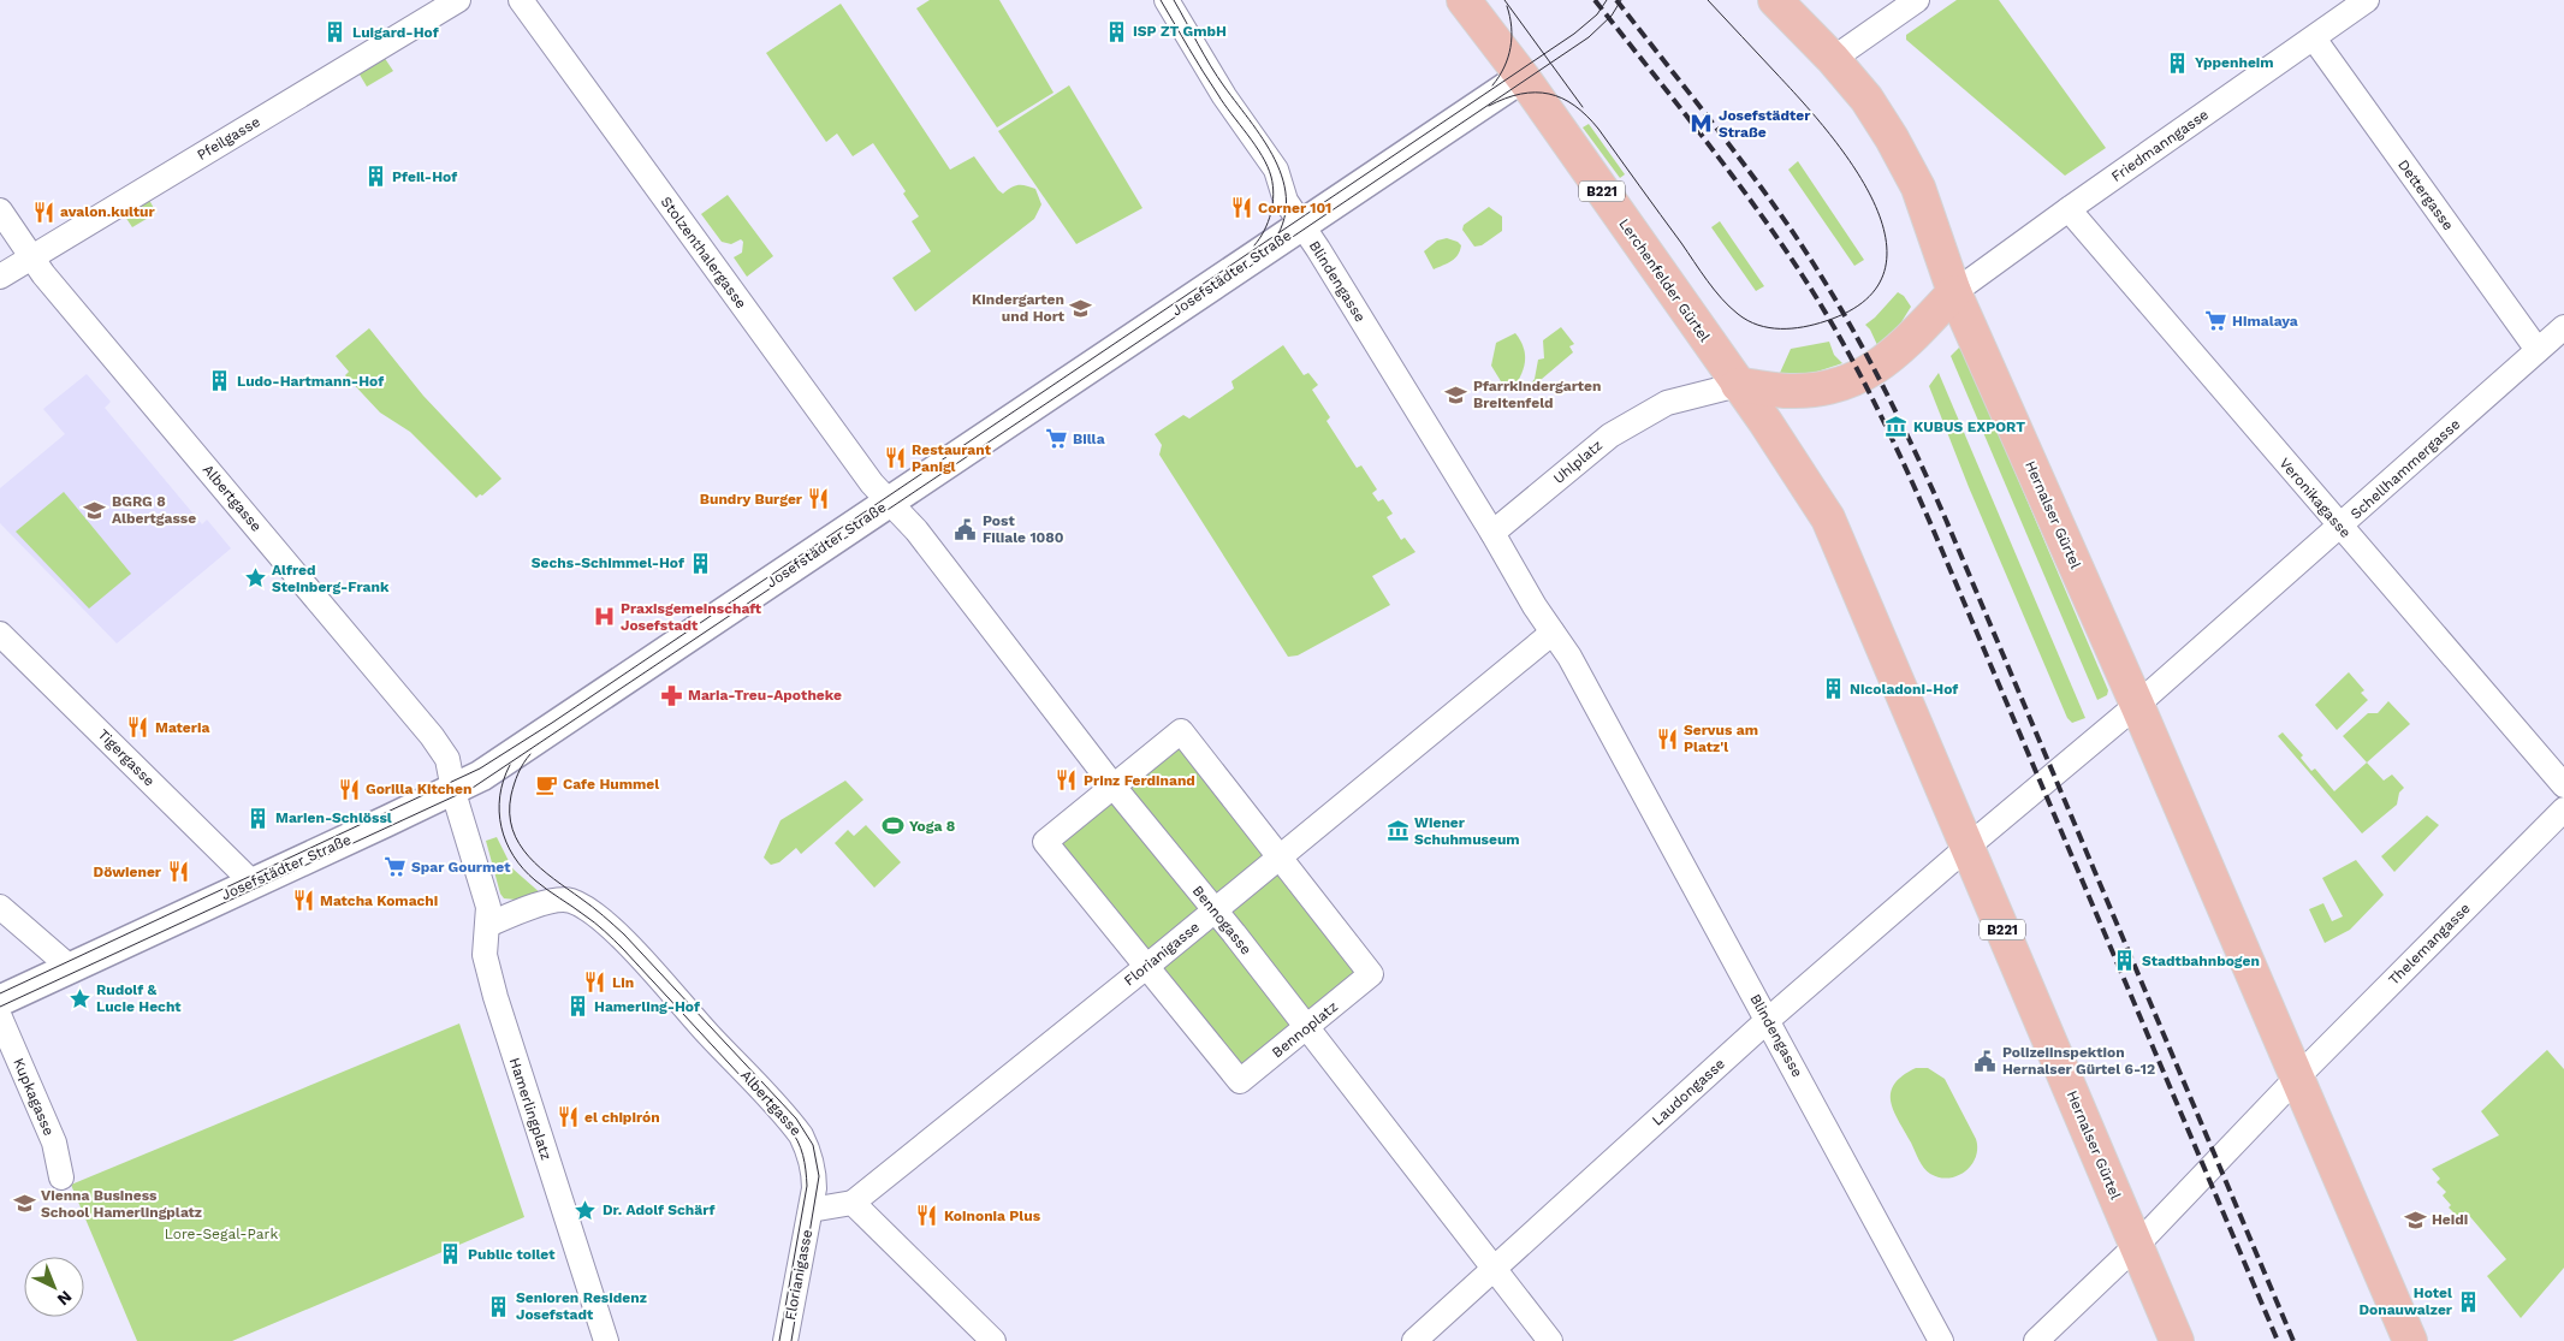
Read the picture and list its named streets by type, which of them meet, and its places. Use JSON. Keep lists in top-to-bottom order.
{
  "streets": {
    "main road": ["B221", "Lerchenfelder Gürtel", "Hernalser Gürtel"],
    "street": [
      "Pfeilgasse",
      "Friedmanngasse",
      "Dettergasse",
      "Stolzenthalergasse",
      "Josefstädter Straße",
      "Blindengasse",
      "Uhlplatz",
      "Schellhammergasse",
      "Albertgasse",
      "Veronikagasse",
      "Tigergasse",
      "Bennogasse",
      "Thelemangasse",
      "Florianigasse",
      "Bennoplatz",
      "Laudongasse",
      "Kupkagasse",
      "Hamerlingplatz"
    ]
  },
  "crossings": [
    ["Pfeilgasse", "Albertgasse"],
    ["Friedmanngasse", "Dettergasse"],
    ["Friedmanngasse", "Veronikagasse"],
    ["Friedmanngasse", "Hernalser Gürtel"],
    ["Dettergasse", "Schellhammergasse"],
    ["Stolzenthalergasse", "Josefstädter Straße"],
    ["Stolzenthalergasse", "Bennogasse"],
    ["Josefstädter Straße", "Lerchenfelder Gürtel"],
    ["Josefstädter Straße", "Blindengasse"],
    ["Josefstädter Straße", "Albertgasse"],
    ["Josefstädter Straße", "Tigergasse"],
    ["Josefstädter Straße", "Bennogasse"],
    ["Lerchenfelder Gürtel", "Uhlplatz"],
    ["Lerchenfelder Gürtel", "Hernalser Gürtel"],
    ["Blindengasse", "Uhlplatz"],
    ["Blindengasse", "Florianigasse"],
    ["Blindengasse", "Laudongasse"],
    ["Uhlplatz", "Hernalser Gürtel"],
    ["Schellhammergasse", "Veronikagasse"],
    ["Schellhammergasse", "Hernalser Gürtel"],
    ["Albertgasse", "Florianigasse"],
    ["Albertgasse", "Hamerlingplatz"],
    ["Hernalser Gürtel", "Thelemangasse"],
    ["Hernalser Gürtel", "Laudongasse"],
    ["Bennogasse", "Florianigasse"],
    ["Bennogasse", "Bennoplatz"],
    ["Bennogasse", "Laudongasse"],
    ["Florianigasse", "Bennoplatz"]
  ],
  "parks": ["Lore-Segal-Park"],
  "places": {
    "building": [
      "ISP ZT GmbH",
      "Luigard-Hof",
      "Yppenheim",
      "Pfeil-Hof",
      "Ludo-Hartmann-Hof",
      "Sechs-Schimmel-Hof",
      "Nicoladoni-Hof",
      "Marien-Schlössl",
      "Stadtbahnbogen",
      "Hamerling-Hof",
      "Public toilet",
      "Hotel Donauwalzer",
      "Senioren Residenz Josefstadt"
    ],
    "metro station": ["Josefstädter Straße"],
    "restaurant": [
      "Corner 101",
      "avalon.kultur",
      "Restaurant Panigl",
      "Bundry Burger",
      "Materia",
      "Servus am Platz'l",
      "Prinz Ferdinand",
      "Gorilla Kitchen",
      "Döwiener",
      "Matcha Komachi",
      "Lin",
      "el chipirón",
      "Koinonia Plus"
    ],
    "school or university": [
      "Kindergarten und Hort",
      "Pfarrkindergarten Breitenfeld",
      "BGRG 8 Albertgasse",
      "Vienna Business School Hamerlingplatz",
      "Heidi"
    ],
    "supermarket": ["Himalaya", "Billa", "Spar Gourmet"],
    "museum": ["KUBUS EXPORT", "Wiener Schuhmuseum"],
    "public building": ["Post Filiale 1080", "Polizeiinspektion Hernalser Gürtel 6-12"],
    "place": ["Alfred Steinberg-Frank", "Rudolf & Lucie Hecht", "Dr. Adolf Schärf"],
    "hospital": ["Praxisgemeinschaft Josefstadt"],
    "pharmacy": ["Maria-Treu-Apotheke"],
    "cafe": ["Cafe Hummel"],
    "sports": ["Yoga 8"]
  },
  "north": "bottom right"
}
